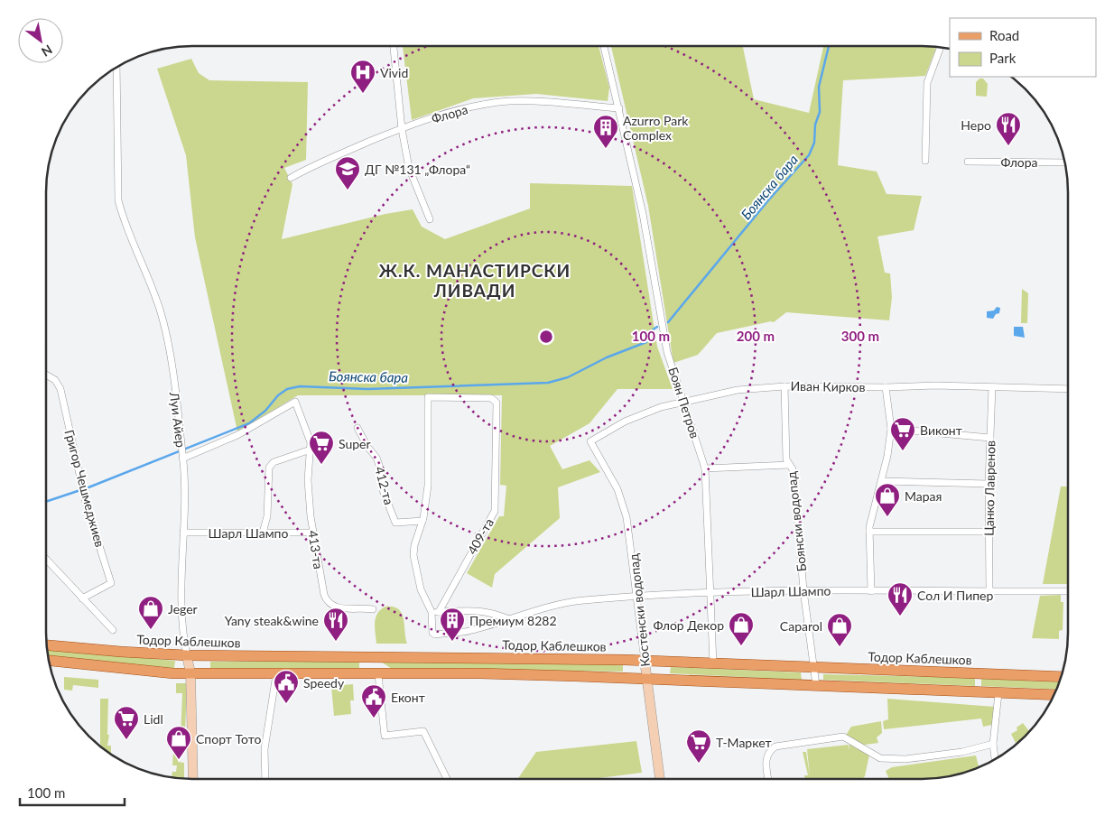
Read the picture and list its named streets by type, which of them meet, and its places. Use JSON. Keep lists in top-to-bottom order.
{
  "streets": {
    "main road": ["Луи Айер", "Костенски водопад", "Тодор Каблешков"],
    "street": [
      "Флора",
      "Иван Кирков",
      "Боян Петров",
      "412-та",
      "Григор Чешмеджиев",
      "Цанко Лавренов",
      "Боянски водопад",
      "Шарл Шампо",
      "409-та",
      "413-та"
    ]
  },
  "crossings": [
    ["Флора", "Боян Петров"],
    ["Иван Кирков", "Боян Петров"],
    ["Иван Кирков", "Цанко Лавренов"],
    ["Иван Кирков", "Боянски водопад"],
    ["Иван Кирков", "Костенски водопад"],
    ["Боян Петров", "Шарл Шампо"],
    ["Боян Петров", "Тодор Каблешков"],
    ["Луи Айер", "Шарл Шампо"],
    ["Луи Айер", "413-та"],
    ["Луи Айер", "Тодор Каблешков"],
    ["412-та", "409-та"],
    ["Цанко Лавренов", "Шарл Шампо"],
    ["Боянски водопад", "Шарл Шампо"],
    ["Боянски водопад", "Тодор Каблешков"],
    ["Шарл Шампо", "409-та"],
    ["Шарл Шампо", "413-та"],
    ["Шарл Шампо", "Костенски водопад"],
    ["Костенски водопад", "Тодор Каблешков"]
  ],
  "districts": ["Ж.К. МАНАСТИРСКИ ЛИВАДИ"],
  "water": ["Боянска бара"],
  "places": {
    "hospital": ["Vivid"],
    "restaurant": ["Неро", "Сол И Пипер", "Yany steak&wine"],
    "building": ["Azurro Park Complex", "Премиум 8282"],
    "school or university": ["ДГ №131 „Флора“"],
    "supermarket": [
      "Виконт",
      "Super",
      "Lidl",
      "Т-Маркет"
    ],
    "shop": [
      "Марая",
      "Jeger",
      "Флор Декор",
      "Caparol",
      "Спорт Тото"
    ],
    "public building": ["Speedy", "Еконт"]
  },
  "legend": ["Road", "Park"],
  "scale_bar": "100 m",
  "north": "bottom right",
  "rings": ["100 m", "200 m", "300 m"]
}
